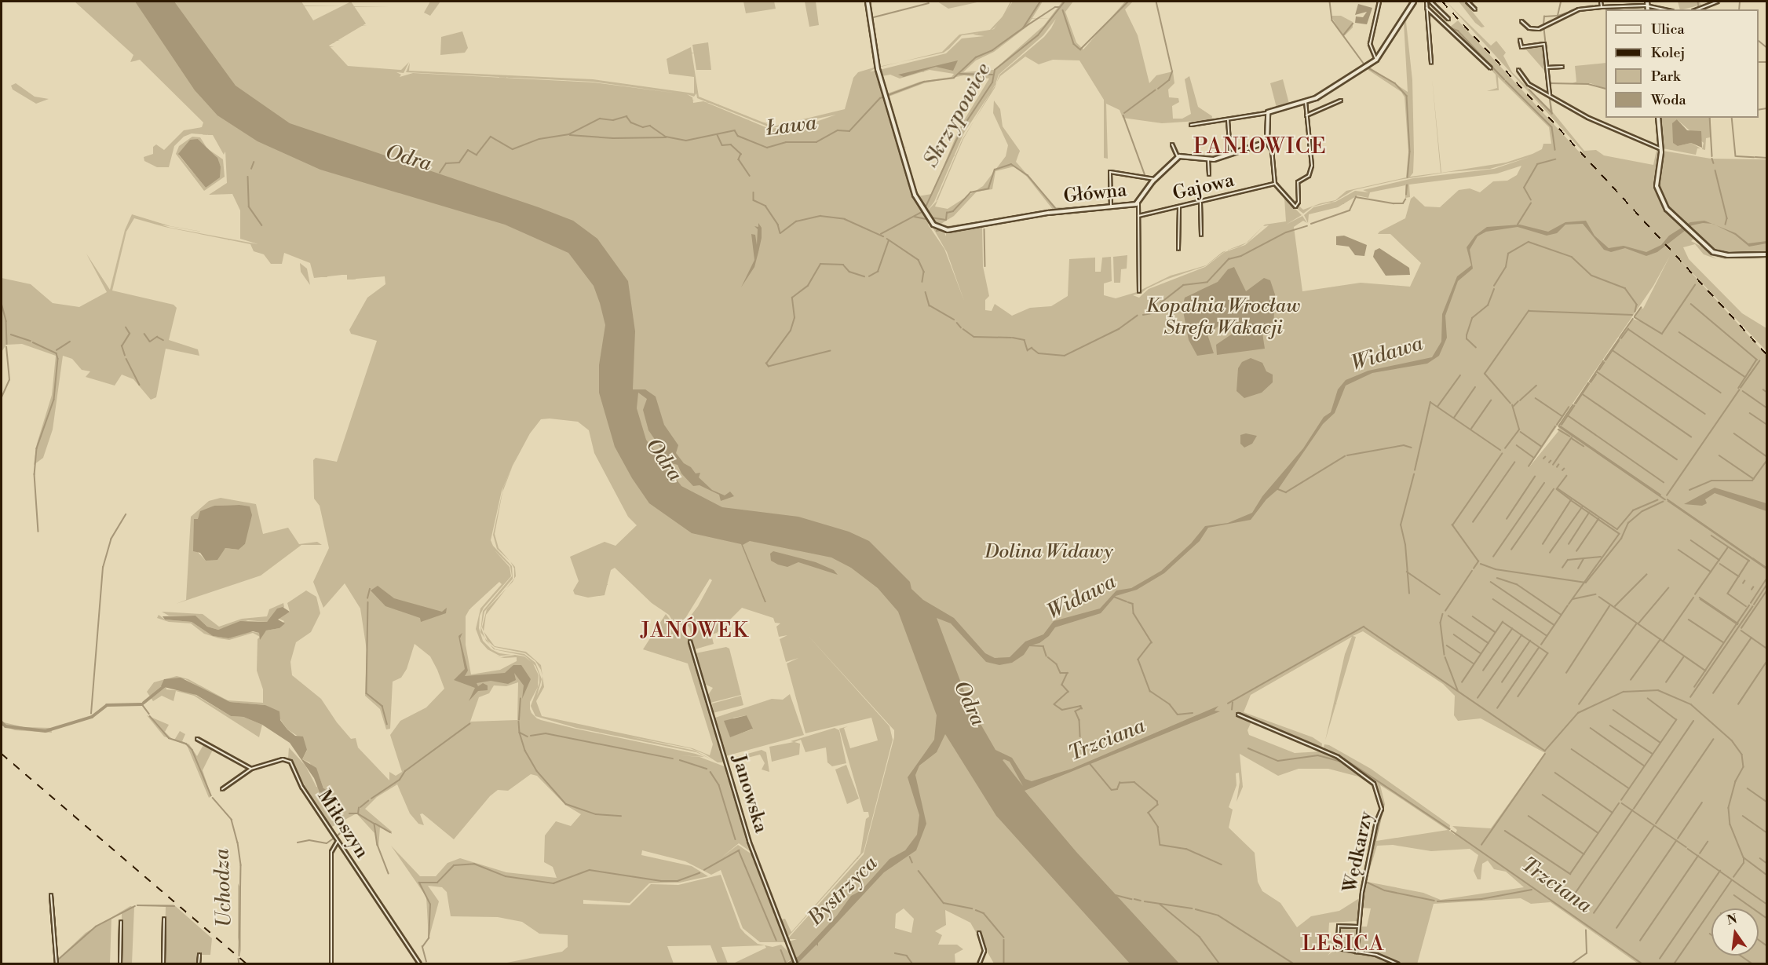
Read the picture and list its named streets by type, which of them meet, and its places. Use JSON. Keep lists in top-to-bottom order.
{
  "streets": {
    "street": [
      "Gajowa",
      "Główna",
      "Janowska",
      "Miłoszyn",
      "Wędkarzy"
    ]
  },
  "districts": ["PANIOWICE", "JANÓWEK", "LESICA"],
  "water": [
    "Skrzypowice",
    "Ława",
    "Odra",
    "Widawa",
    "Trzciana",
    "Uchodza",
    "Bystrzyca"
  ],
  "parks": ["Kopalnia Wrocław Strefa Wakacji", "Dolina Widawy"],
  "legend": [
    "Ulica",
    "Kolej",
    "Park",
    "Woda"
  ],
  "north": "top"
}
